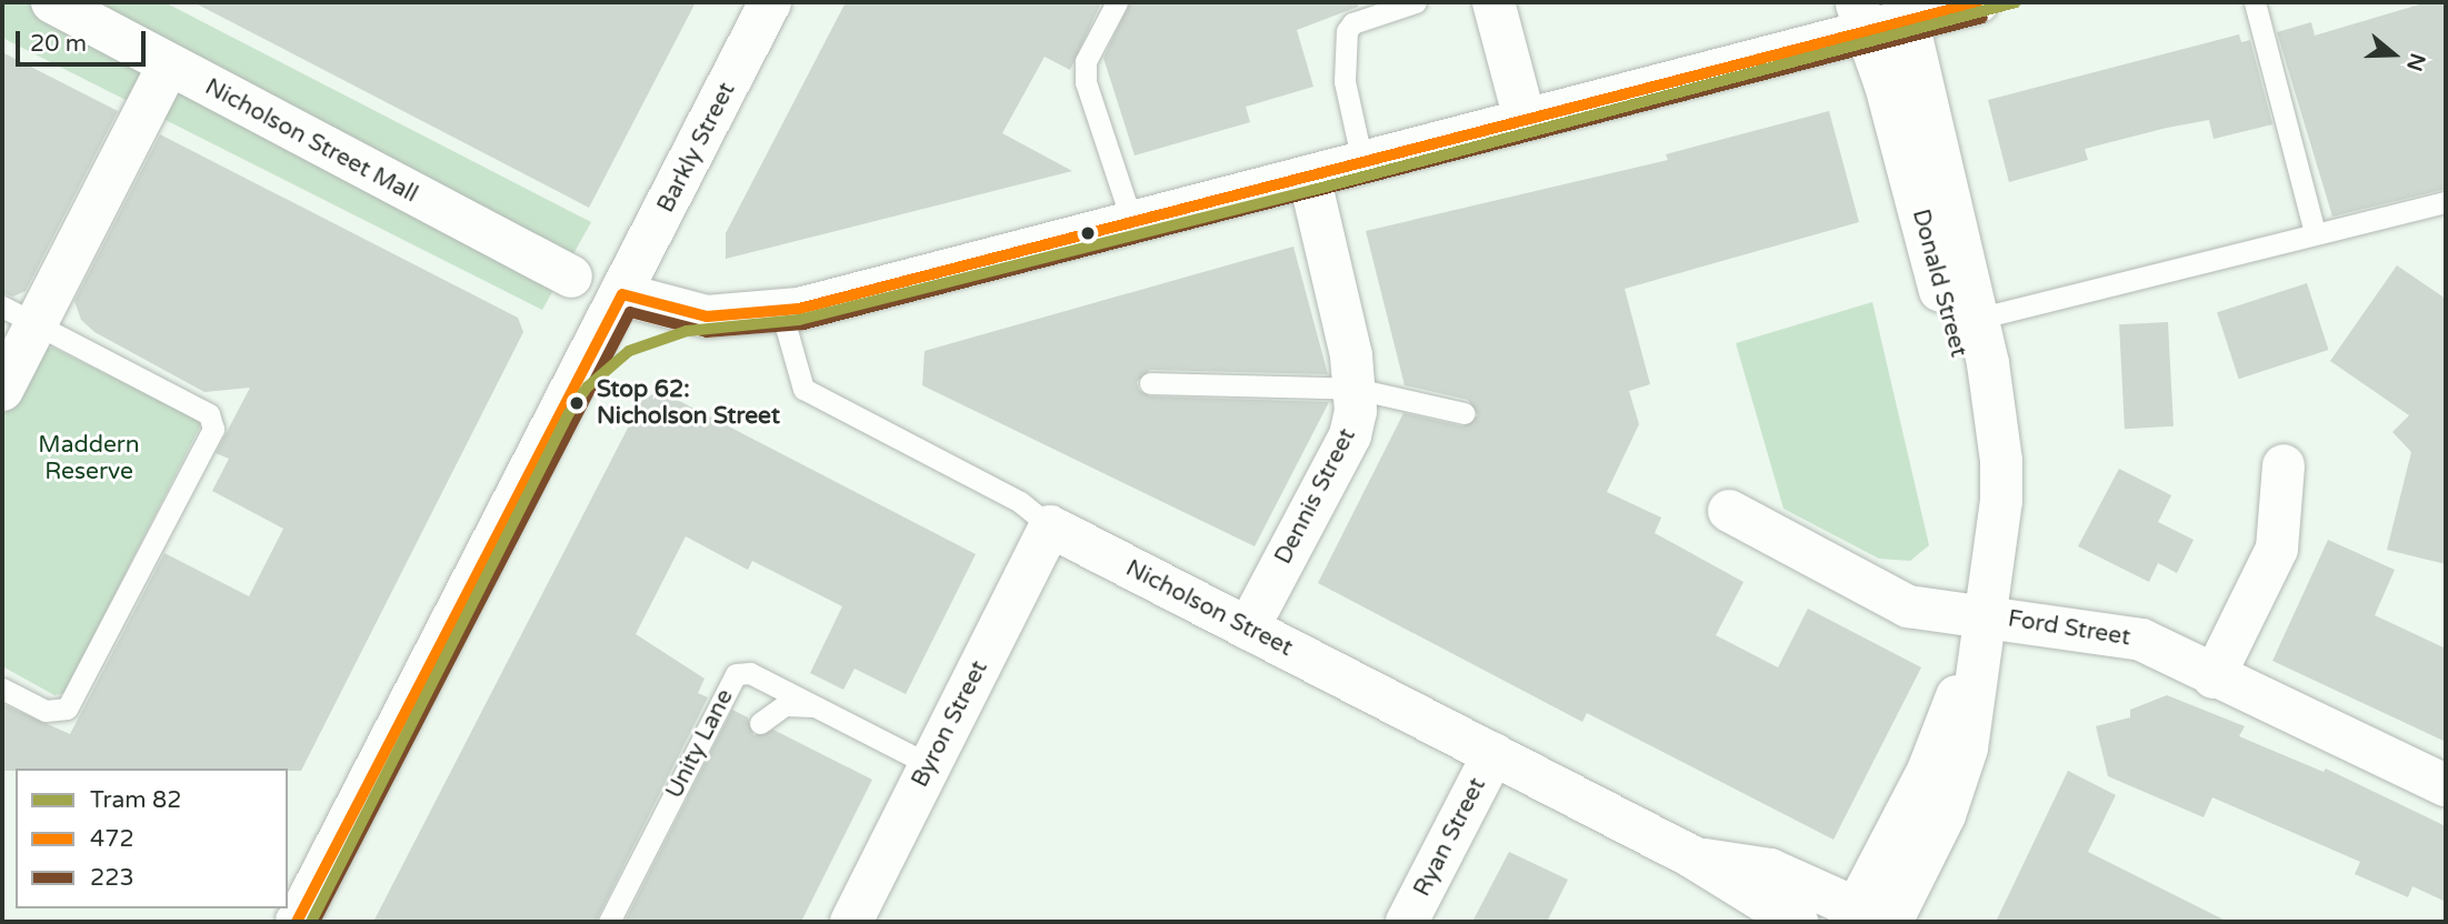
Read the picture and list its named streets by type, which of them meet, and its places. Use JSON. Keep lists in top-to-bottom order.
{
  "streets": {
    "street": [
      "Nicholson Street Mall",
      "Barkly Street",
      "Donald Street",
      "Dennis Street",
      "Nicholson Street",
      "Ford Street",
      "Byron Street",
      "Ryan Street"
    ],
    "lane": ["Unity Lane"]
  },
  "crossings": [
    ["Donald Street", "Nicholson Street"],
    ["Donald Street", "Ford Street"],
    ["Dennis Street", "Nicholson Street"],
    ["Nicholson Street", "Byron Street"],
    ["Nicholson Street", "Ryan Street"],
    ["Byron Street", "Unity Lane"]
  ],
  "parks": ["Maddern Reserve"],
  "places": ["Stop 62: Nicholson Street"],
  "lines": ["tram line 82", "transit line 472", "transit line 223"],
  "legend": ["Tram 82", "472", "223"],
  "scale_bar": "20 m",
  "north": "right"
}
